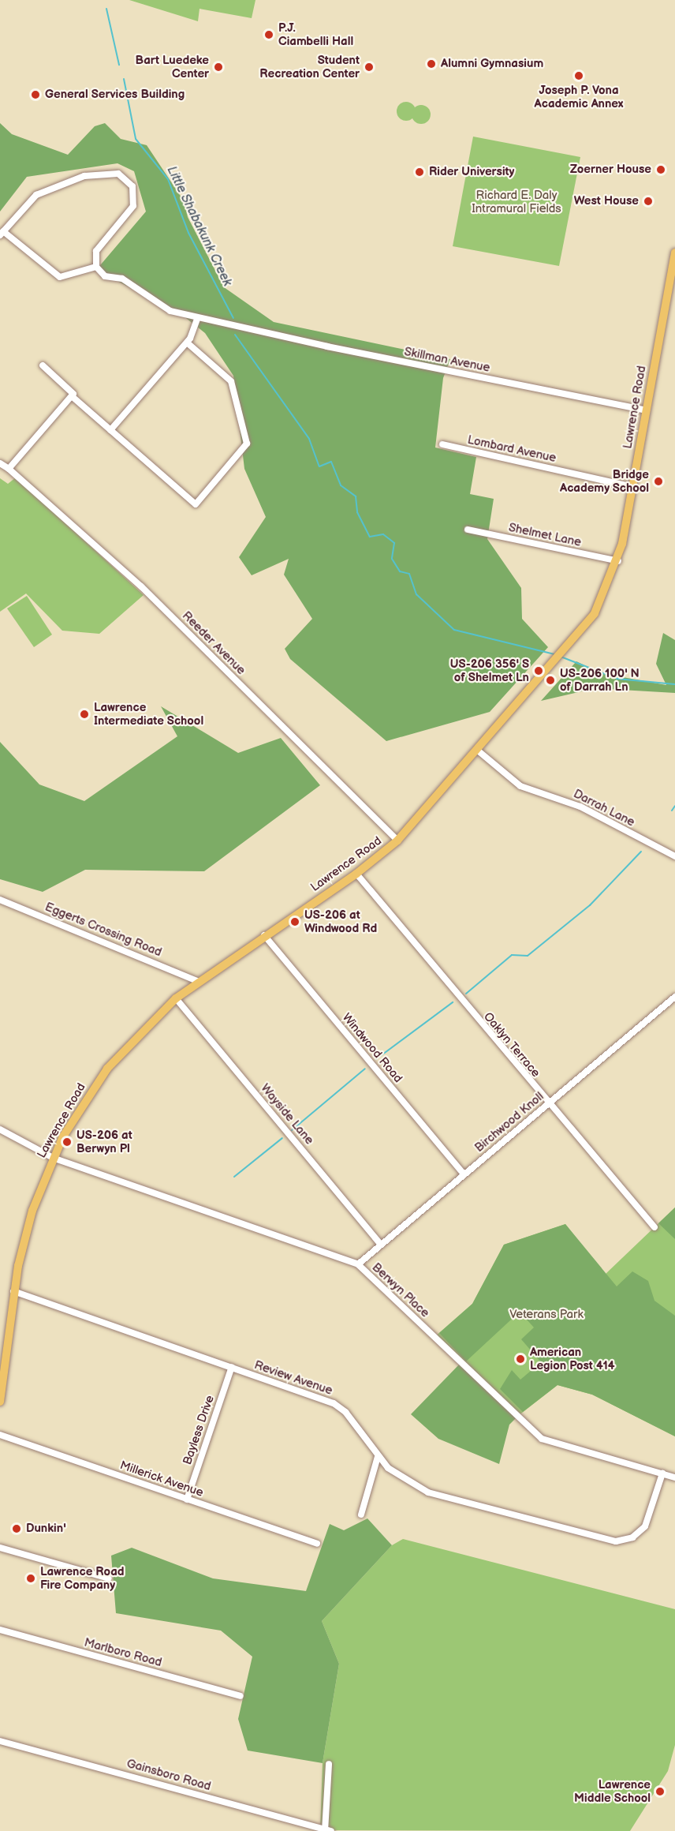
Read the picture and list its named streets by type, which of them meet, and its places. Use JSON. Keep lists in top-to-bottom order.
{
  "streets": {
    "main road": ["Lawrence Road"],
    "street": [
      "Skillman Avenue",
      "Lombard Avenue",
      "Shelmet Lane",
      "Reeder Avenue",
      "Darrah Lane",
      "Eggerts Crossing Road",
      "Oaklyn Terrace",
      "Windwood Road",
      "Wayside Lane",
      "Birchwood Knoll",
      "Berwyn Place",
      "Review Avenue",
      "Bayless Drive",
      "Millerick Avenue",
      "Marlboro Road",
      "Gainsboro Road"
    ]
  },
  "crossings": [
    ["Skillman Avenue", "Lawrence Road"],
    ["Lawrence Road", "Lombard Avenue"],
    ["Lawrence Road", "Shelmet Lane"],
    ["Lawrence Road", "Reeder Avenue"],
    ["Lawrence Road", "Darrah Lane"],
    ["Lawrence Road", "Eggerts Crossing Road"],
    ["Lawrence Road", "Oaklyn Terrace"],
    ["Lawrence Road", "Windwood Road"],
    ["Lawrence Road", "Wayside Lane"],
    ["Lawrence Road", "Berwyn Place"],
    ["Lawrence Road", "Review Avenue"],
    ["Oaklyn Terrace", "Birchwood Knoll"],
    ["Windwood Road", "Birchwood Knoll"],
    ["Wayside Lane", "Birchwood Knoll"],
    ["Birchwood Knoll", "Berwyn Place"],
    ["Berwyn Place", "Review Avenue"],
    ["Review Avenue", "Bayless Drive"],
    ["Bayless Drive", "Millerick Avenue"]
  ],
  "water": ["Little Shabakunk Creek"],
  "parks": ["Richard E. Daly Intramural Fields", "Veterans Park"],
  "places": [
    "P.J. Ciambelli Hall",
    "Alumni Gymnasium",
    "Bart Luedeke Center",
    "Student Recreation Center",
    "Joseph P. Vona Academic Annex",
    "General Services Building",
    "Zoerner House",
    "Rider University",
    "West House",
    "Bridge Academy School",
    "US-206 356' S of Shelmet Ln",
    "US-206 100' N of Darrah Ln",
    "Lawrence Intermediate School",
    "US-206 at Windwood Rd",
    "US-206 at Berwyn Pl",
    "American Legion Post 414",
    "Dunkin'",
    "Lawrence Road Fire Company",
    "Lawrence Middle School"
  ]
}
